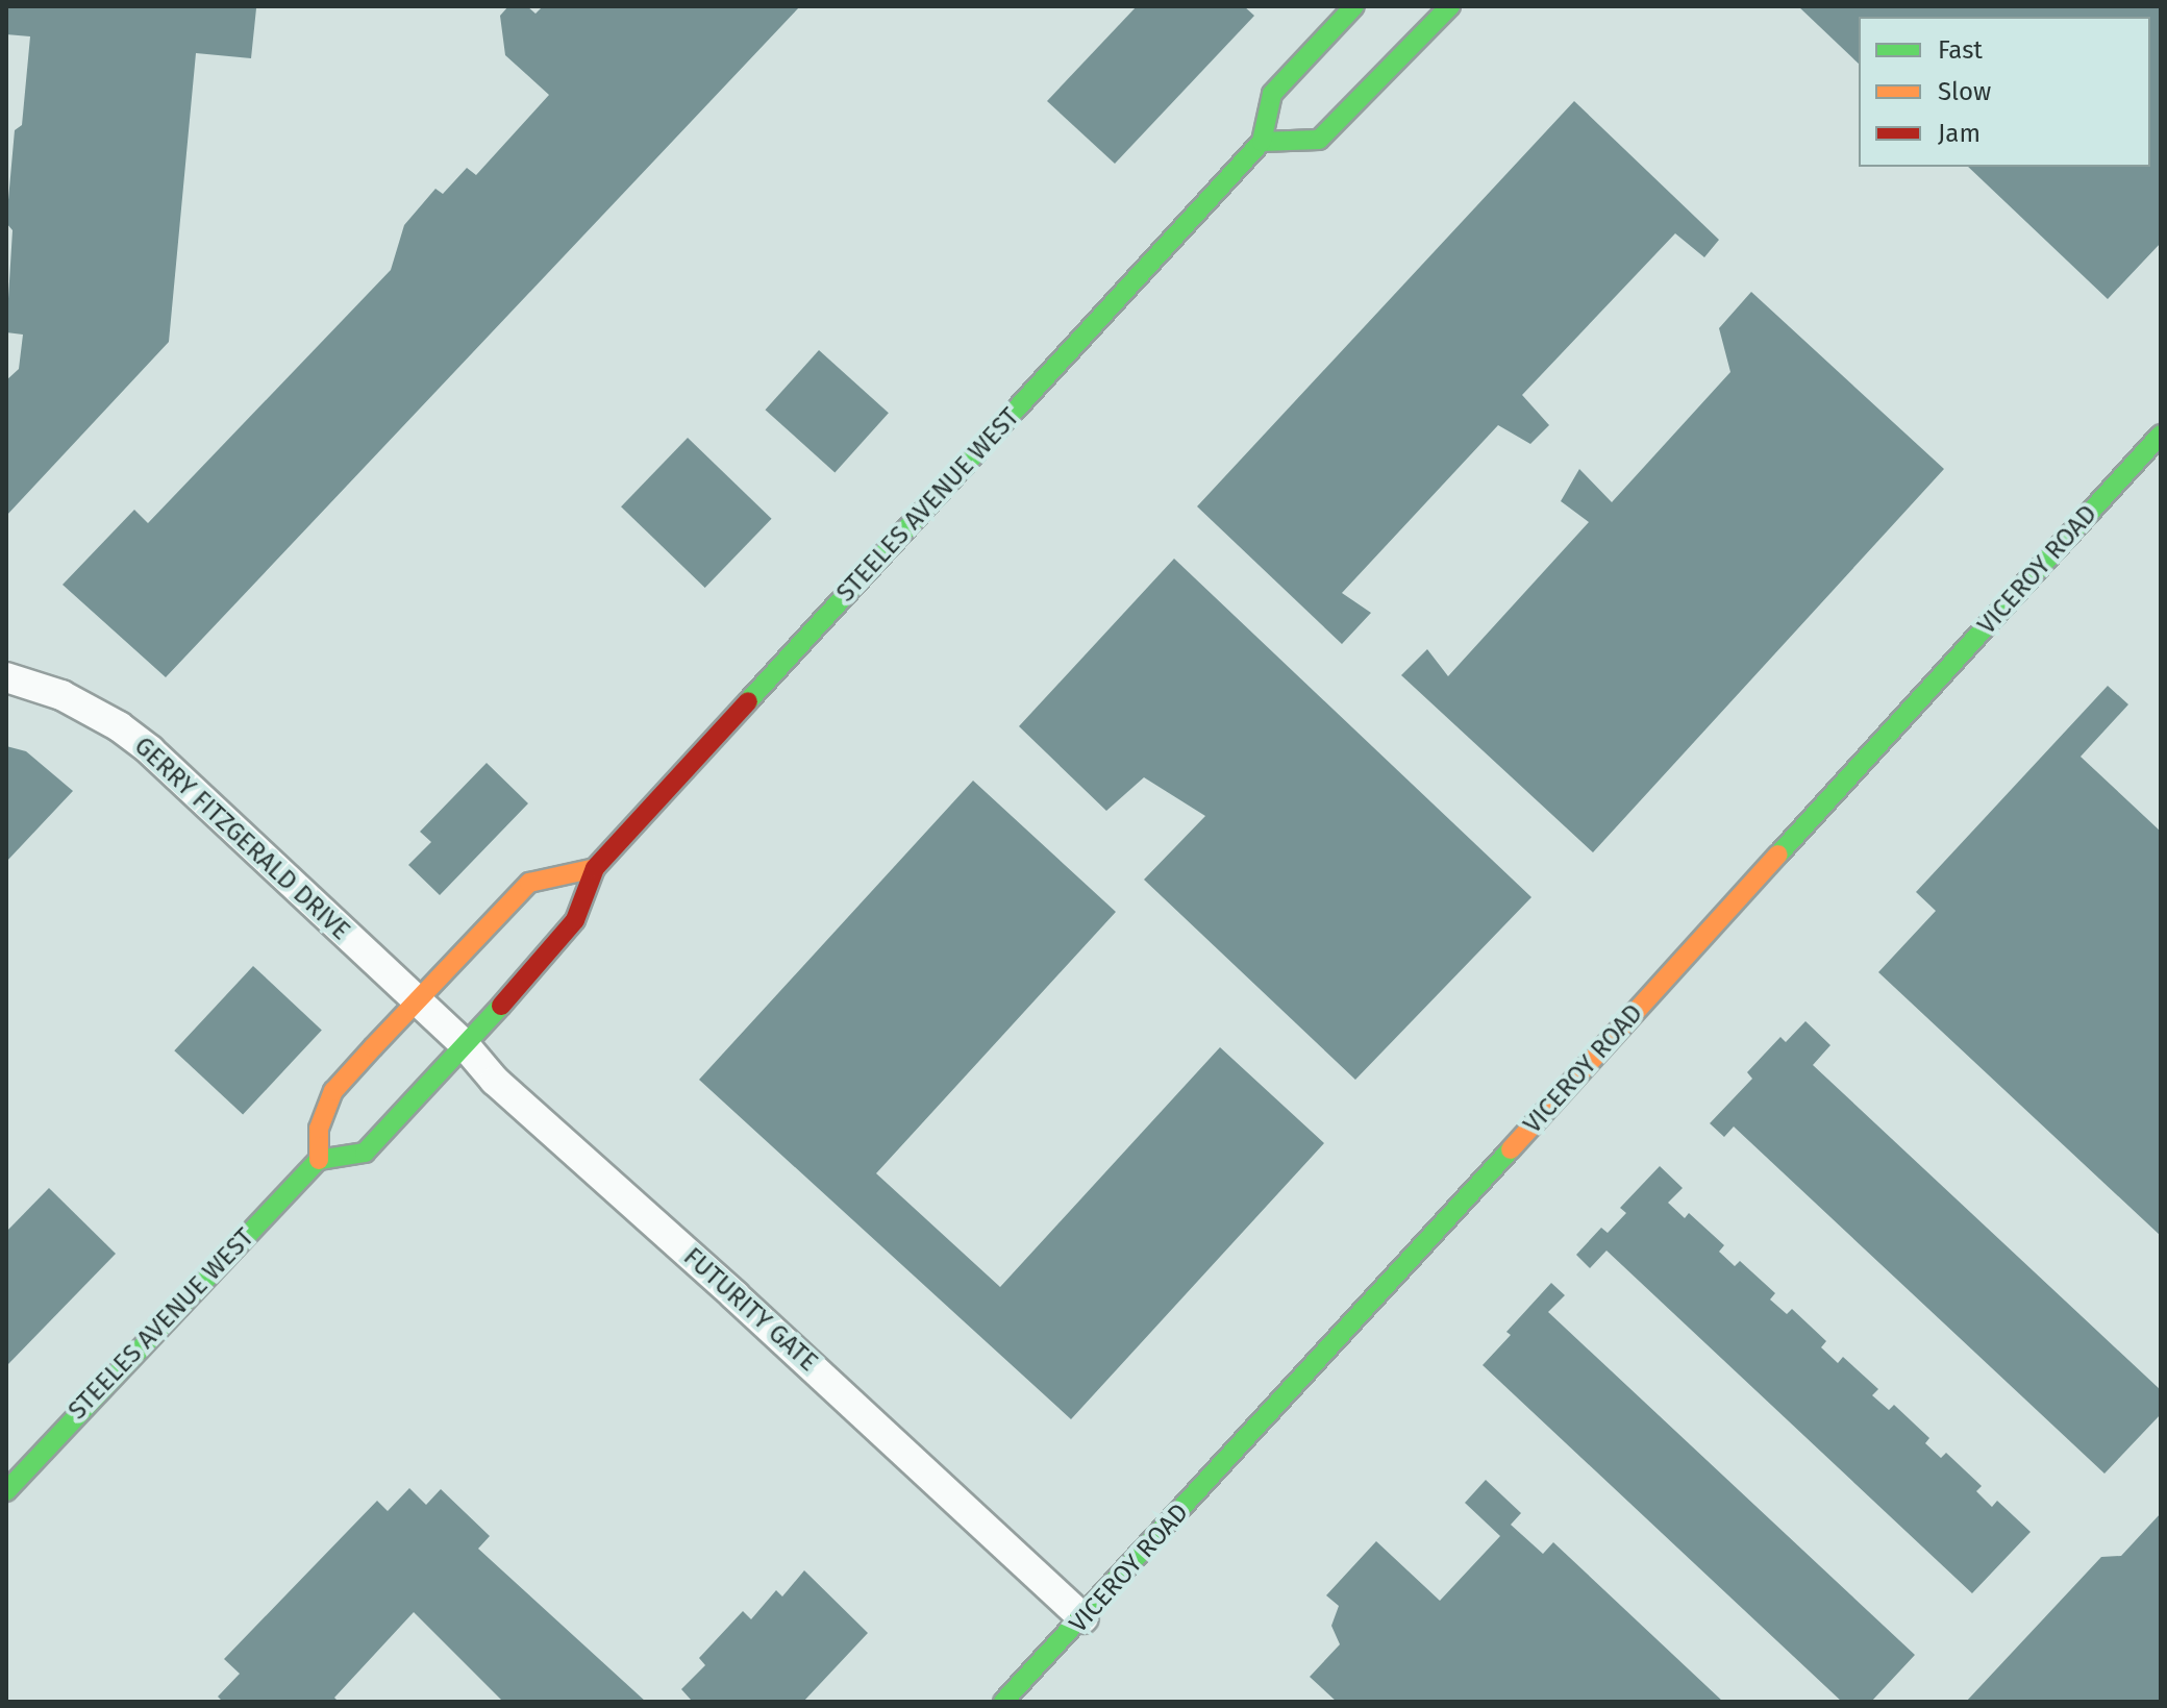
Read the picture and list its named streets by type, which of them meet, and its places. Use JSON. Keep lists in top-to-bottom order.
{
  "streets": {
    "main road": ["STEELES AVENUE WEST", "VICEROY ROAD"],
    "street": ["GERRY FITZGERALD DRIVE", "FUTURITY GATE"]
  },
  "crossings": [
    ["STEELES AVENUE WEST", "FUTURITY GATE"],
    ["VICEROY ROAD", "FUTURITY GATE"],
    ["GERRY FITZGERALD DRIVE", "FUTURITY GATE"]
  ],
  "legend": ["Fast", "Slow", "Jam"]
}
